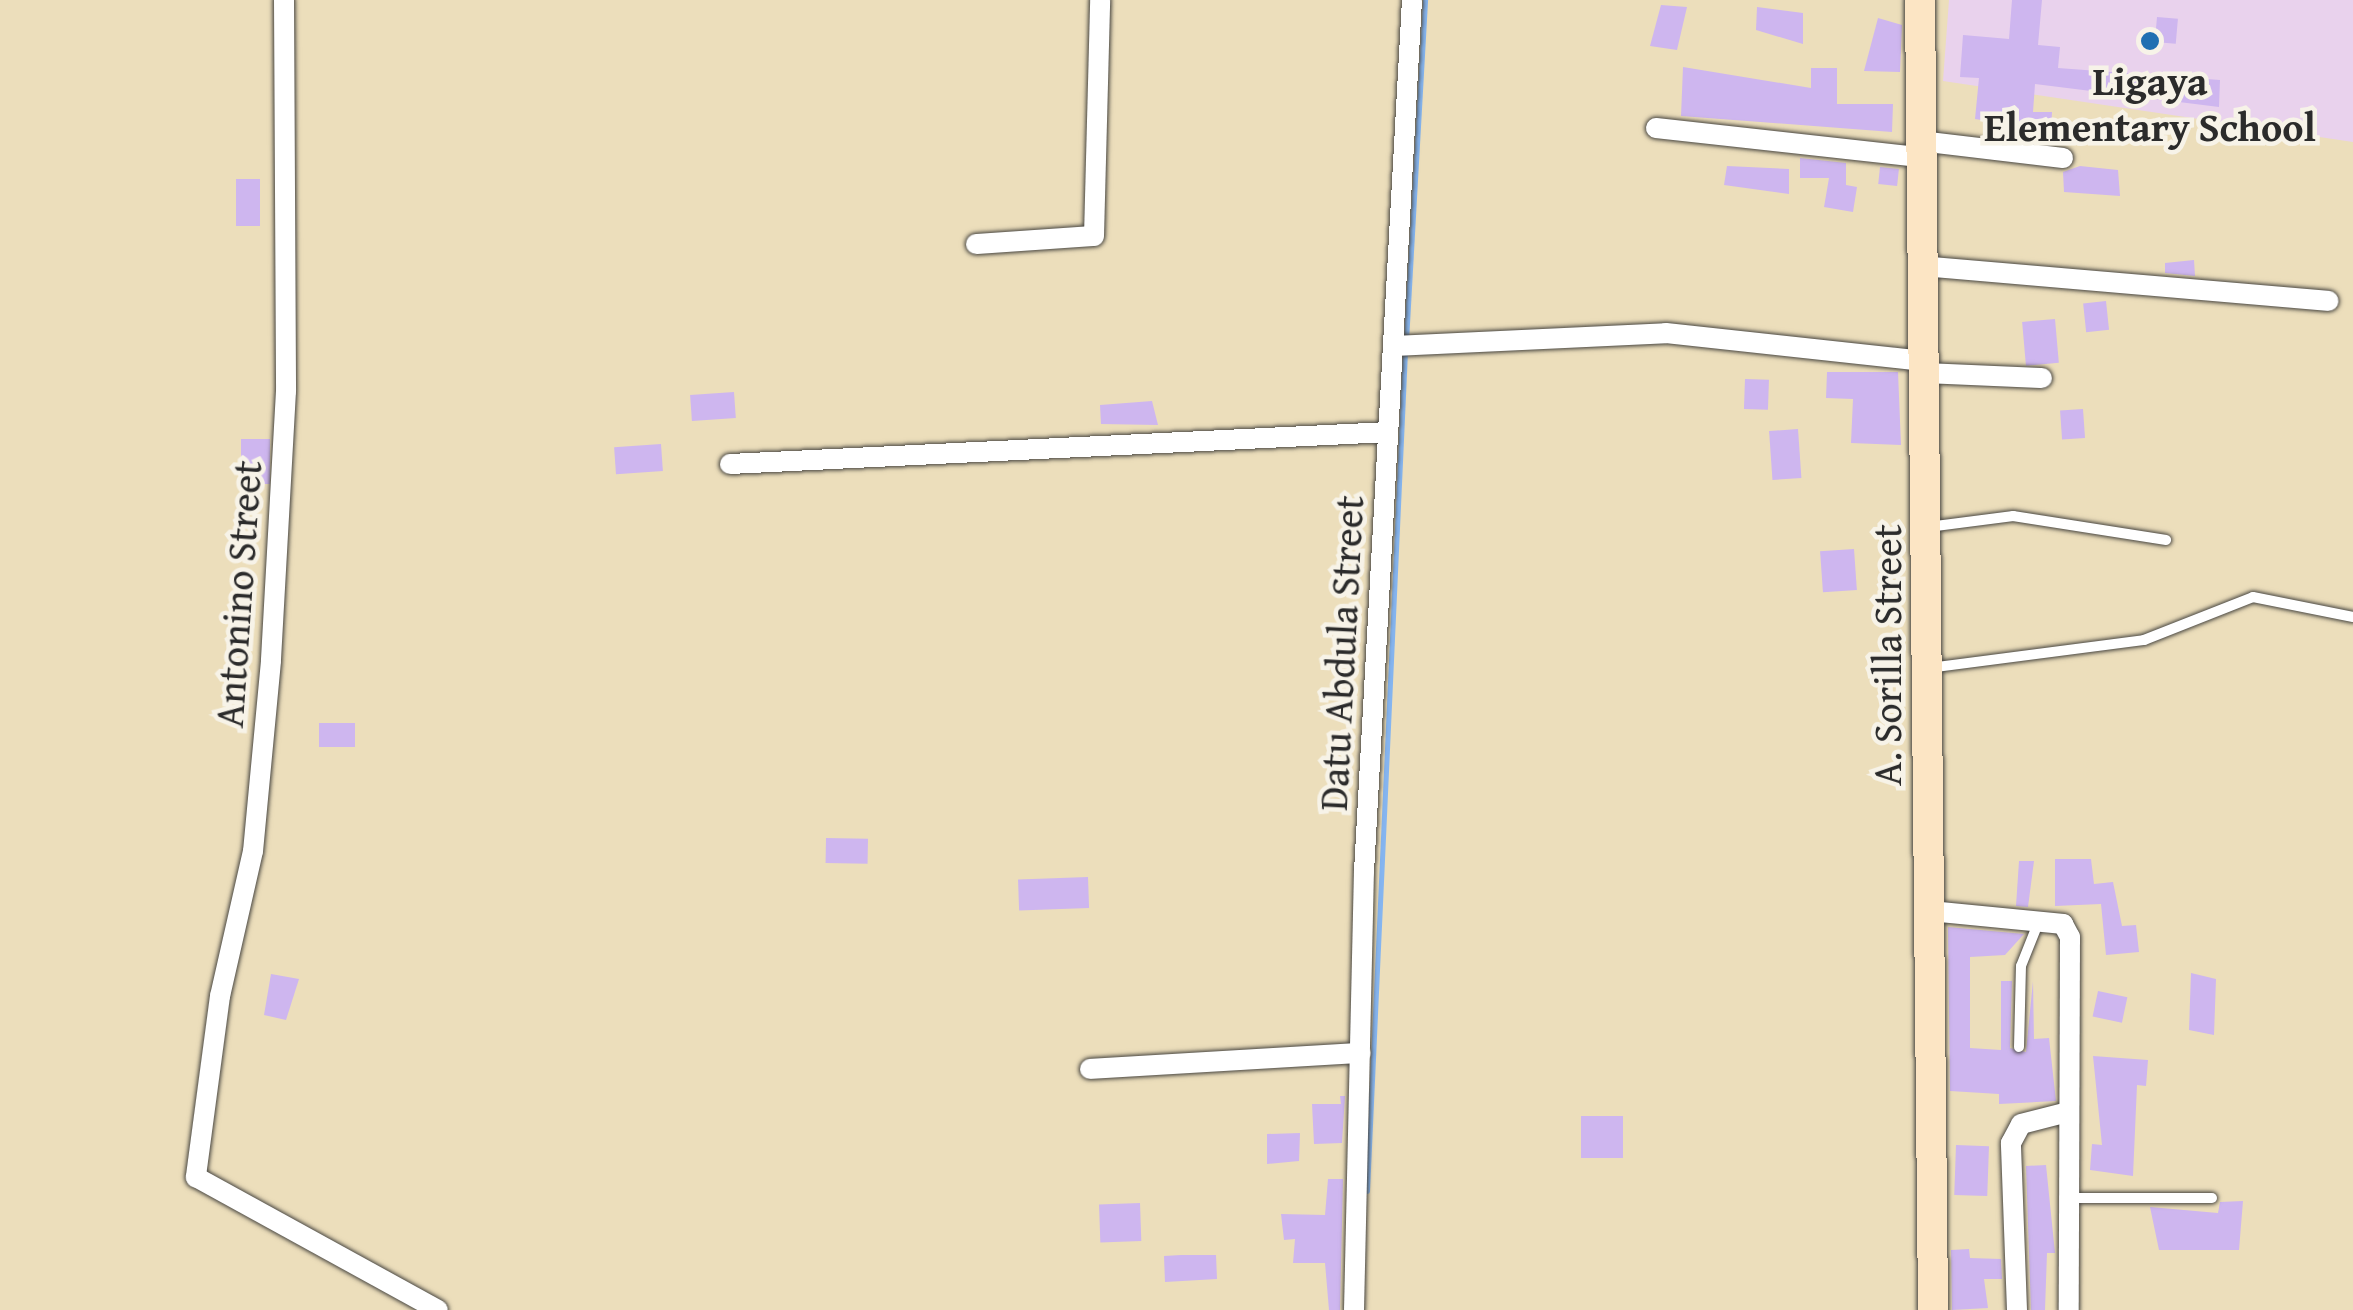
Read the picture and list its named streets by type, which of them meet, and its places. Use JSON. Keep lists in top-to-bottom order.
{
  "streets": {
    "street": ["Antonino Street", "Datu Abdula Street", "A. Sorilla Street"]
  },
  "places": ["Ligaya Elementary School"]
}
